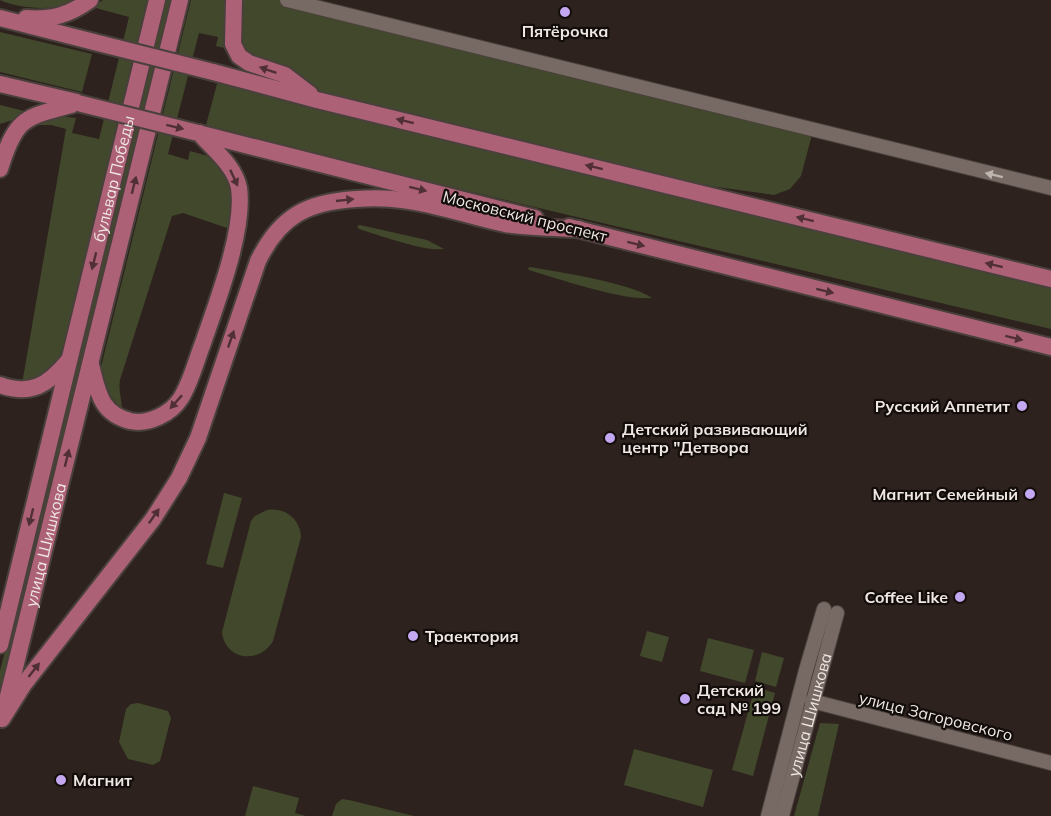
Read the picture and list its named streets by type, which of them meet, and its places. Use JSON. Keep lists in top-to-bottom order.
{
  "streets": {
    "main road": ["бульвар Победы", "Московский проспект", "улица Шишкова"],
    "street": ["улица Загоровского"]
  },
  "crossings": [
    ["бульвар Победы", "улица Шишкова"],
    ["улица Шишкова", "улица Загоровского"]
  ],
  "places": [
    "Пятёрочка",
    "Русский Аппетит",
    "Детский развивающий центр \"Детвора",
    "Магнит Семейный",
    "Coffee Like",
    "Траектория",
    "Детский сад № 199",
    "Магнит"
  ]
}
